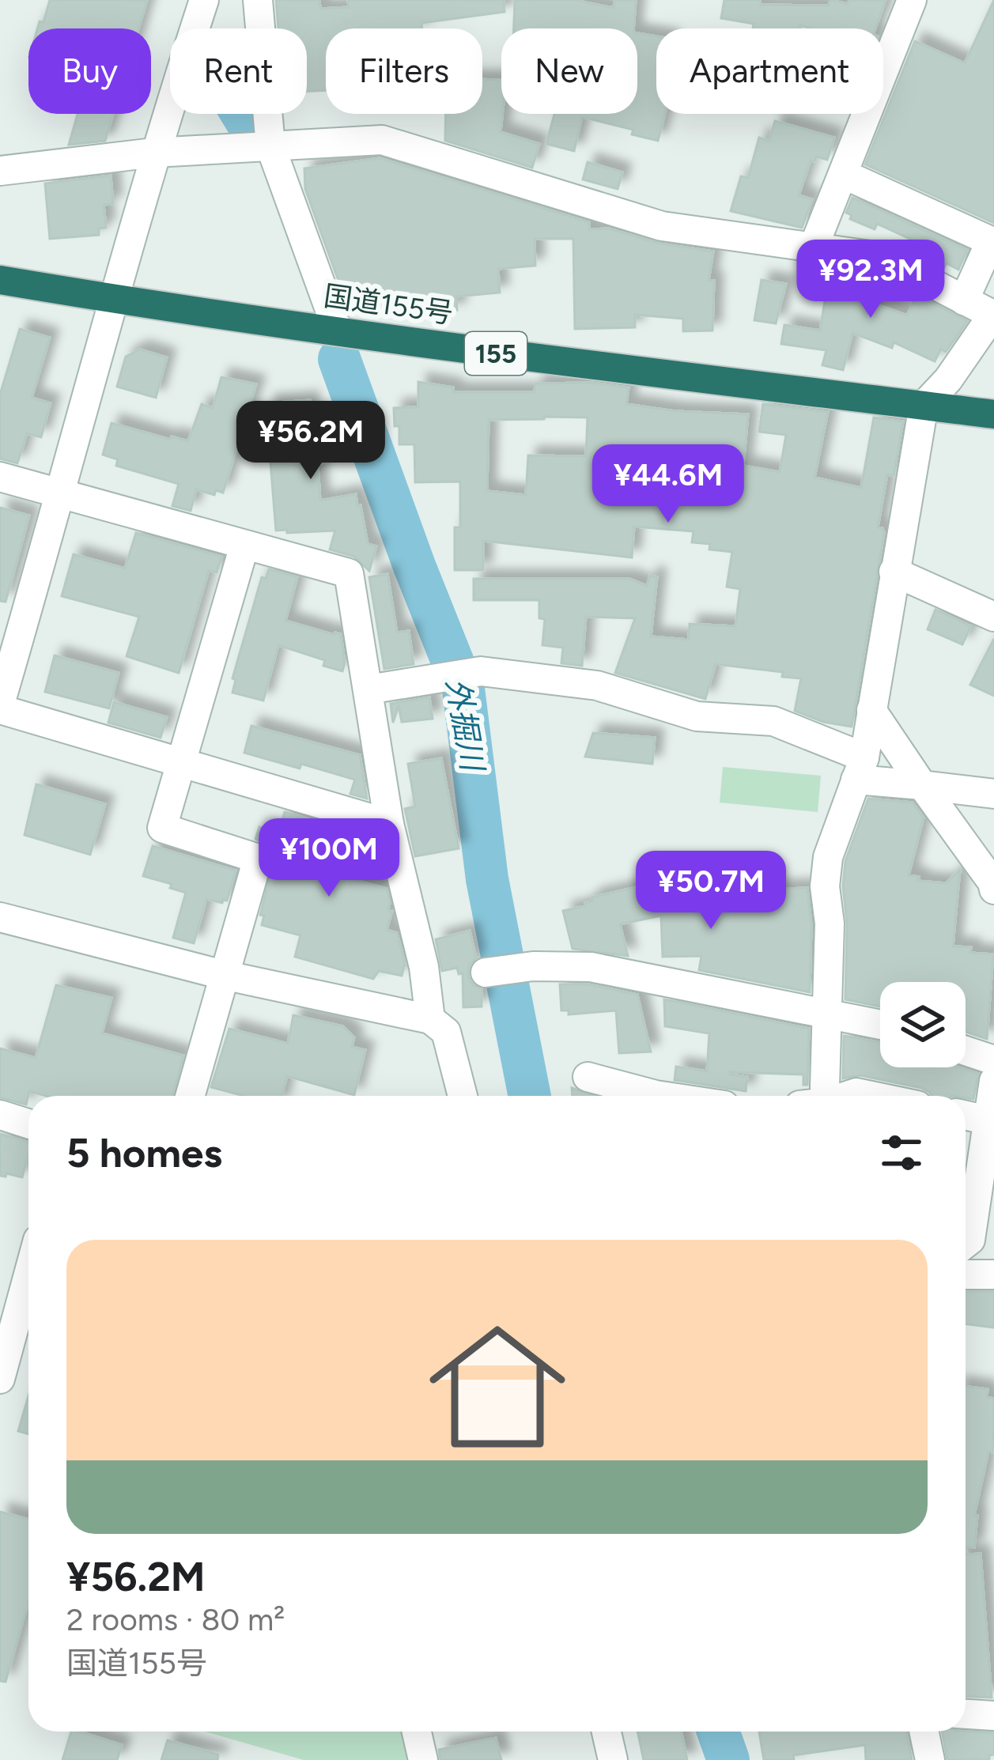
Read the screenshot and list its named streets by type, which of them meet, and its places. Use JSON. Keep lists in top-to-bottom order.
{
  "streets": {
    "highway": ["国道155号", "155"]
  },
  "water": ["外掘川"],
  "page": {
    "chip": [
      "Buy",
      "Rent",
      "Filters",
      "New",
      "Apartment"
    ],
    "price": [
      "¥92.3M",
      "¥56.2M",
      "¥44.6M",
      "¥100M",
      "¥50.7M"
    ],
    "heading": "5 homes",
    "list": [
      {
        "name": "¥56.2M",
        "note": "2 rooms · 80 m² · 国道155号"
      }
    ]
  }
}
